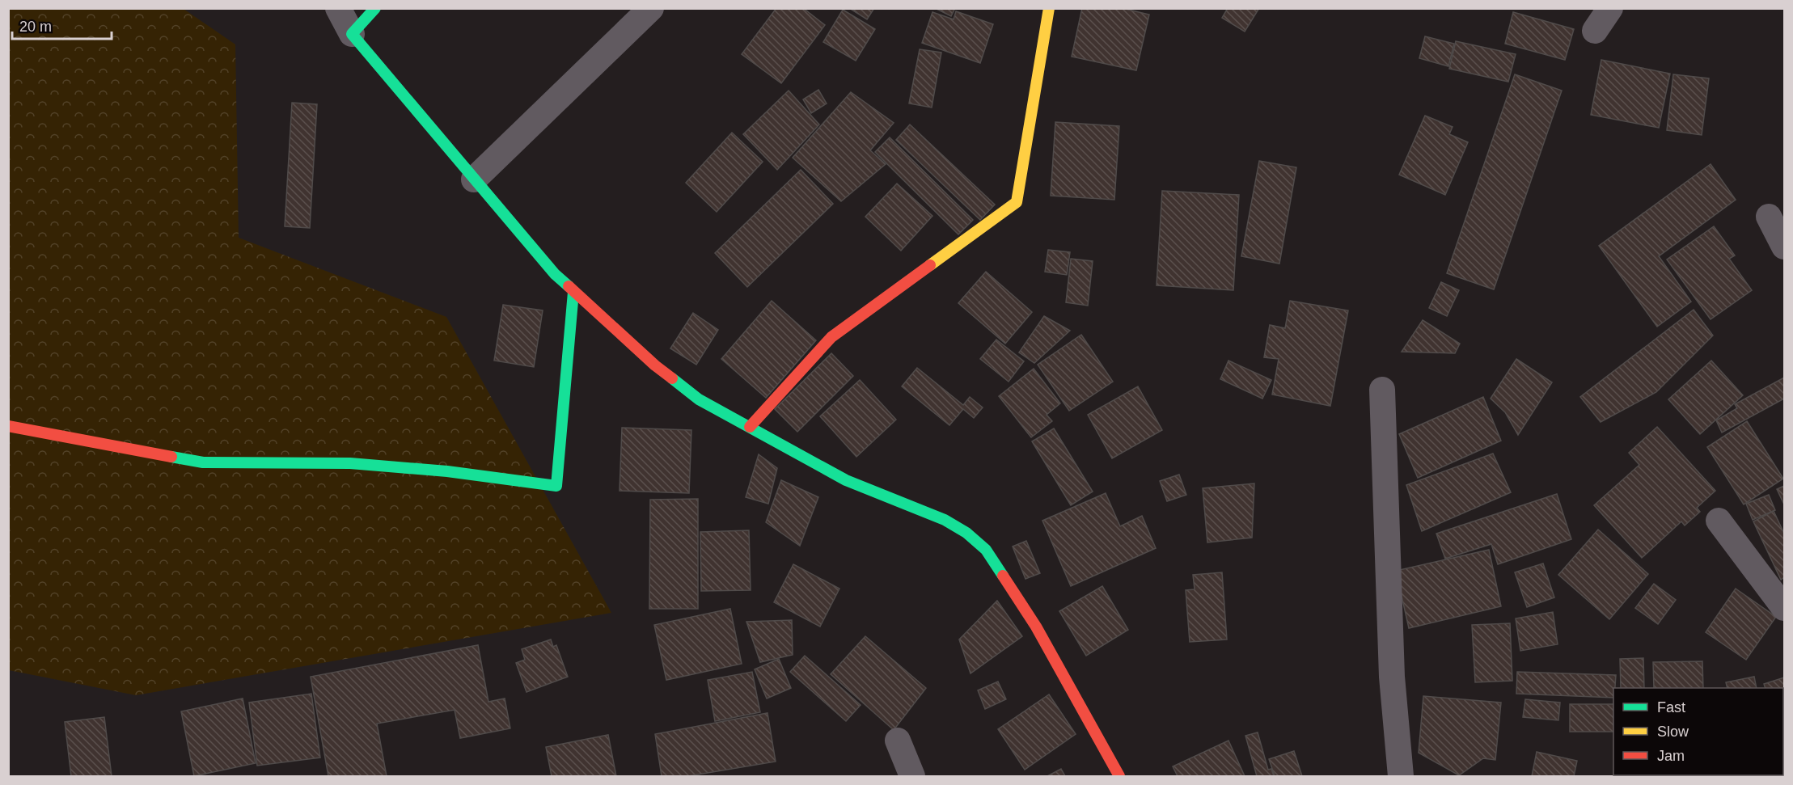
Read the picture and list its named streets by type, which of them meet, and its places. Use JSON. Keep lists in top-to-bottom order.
{
  "legend": ["Fast", "Slow", "Jam"],
  "scale_bar": "20 m"
}
